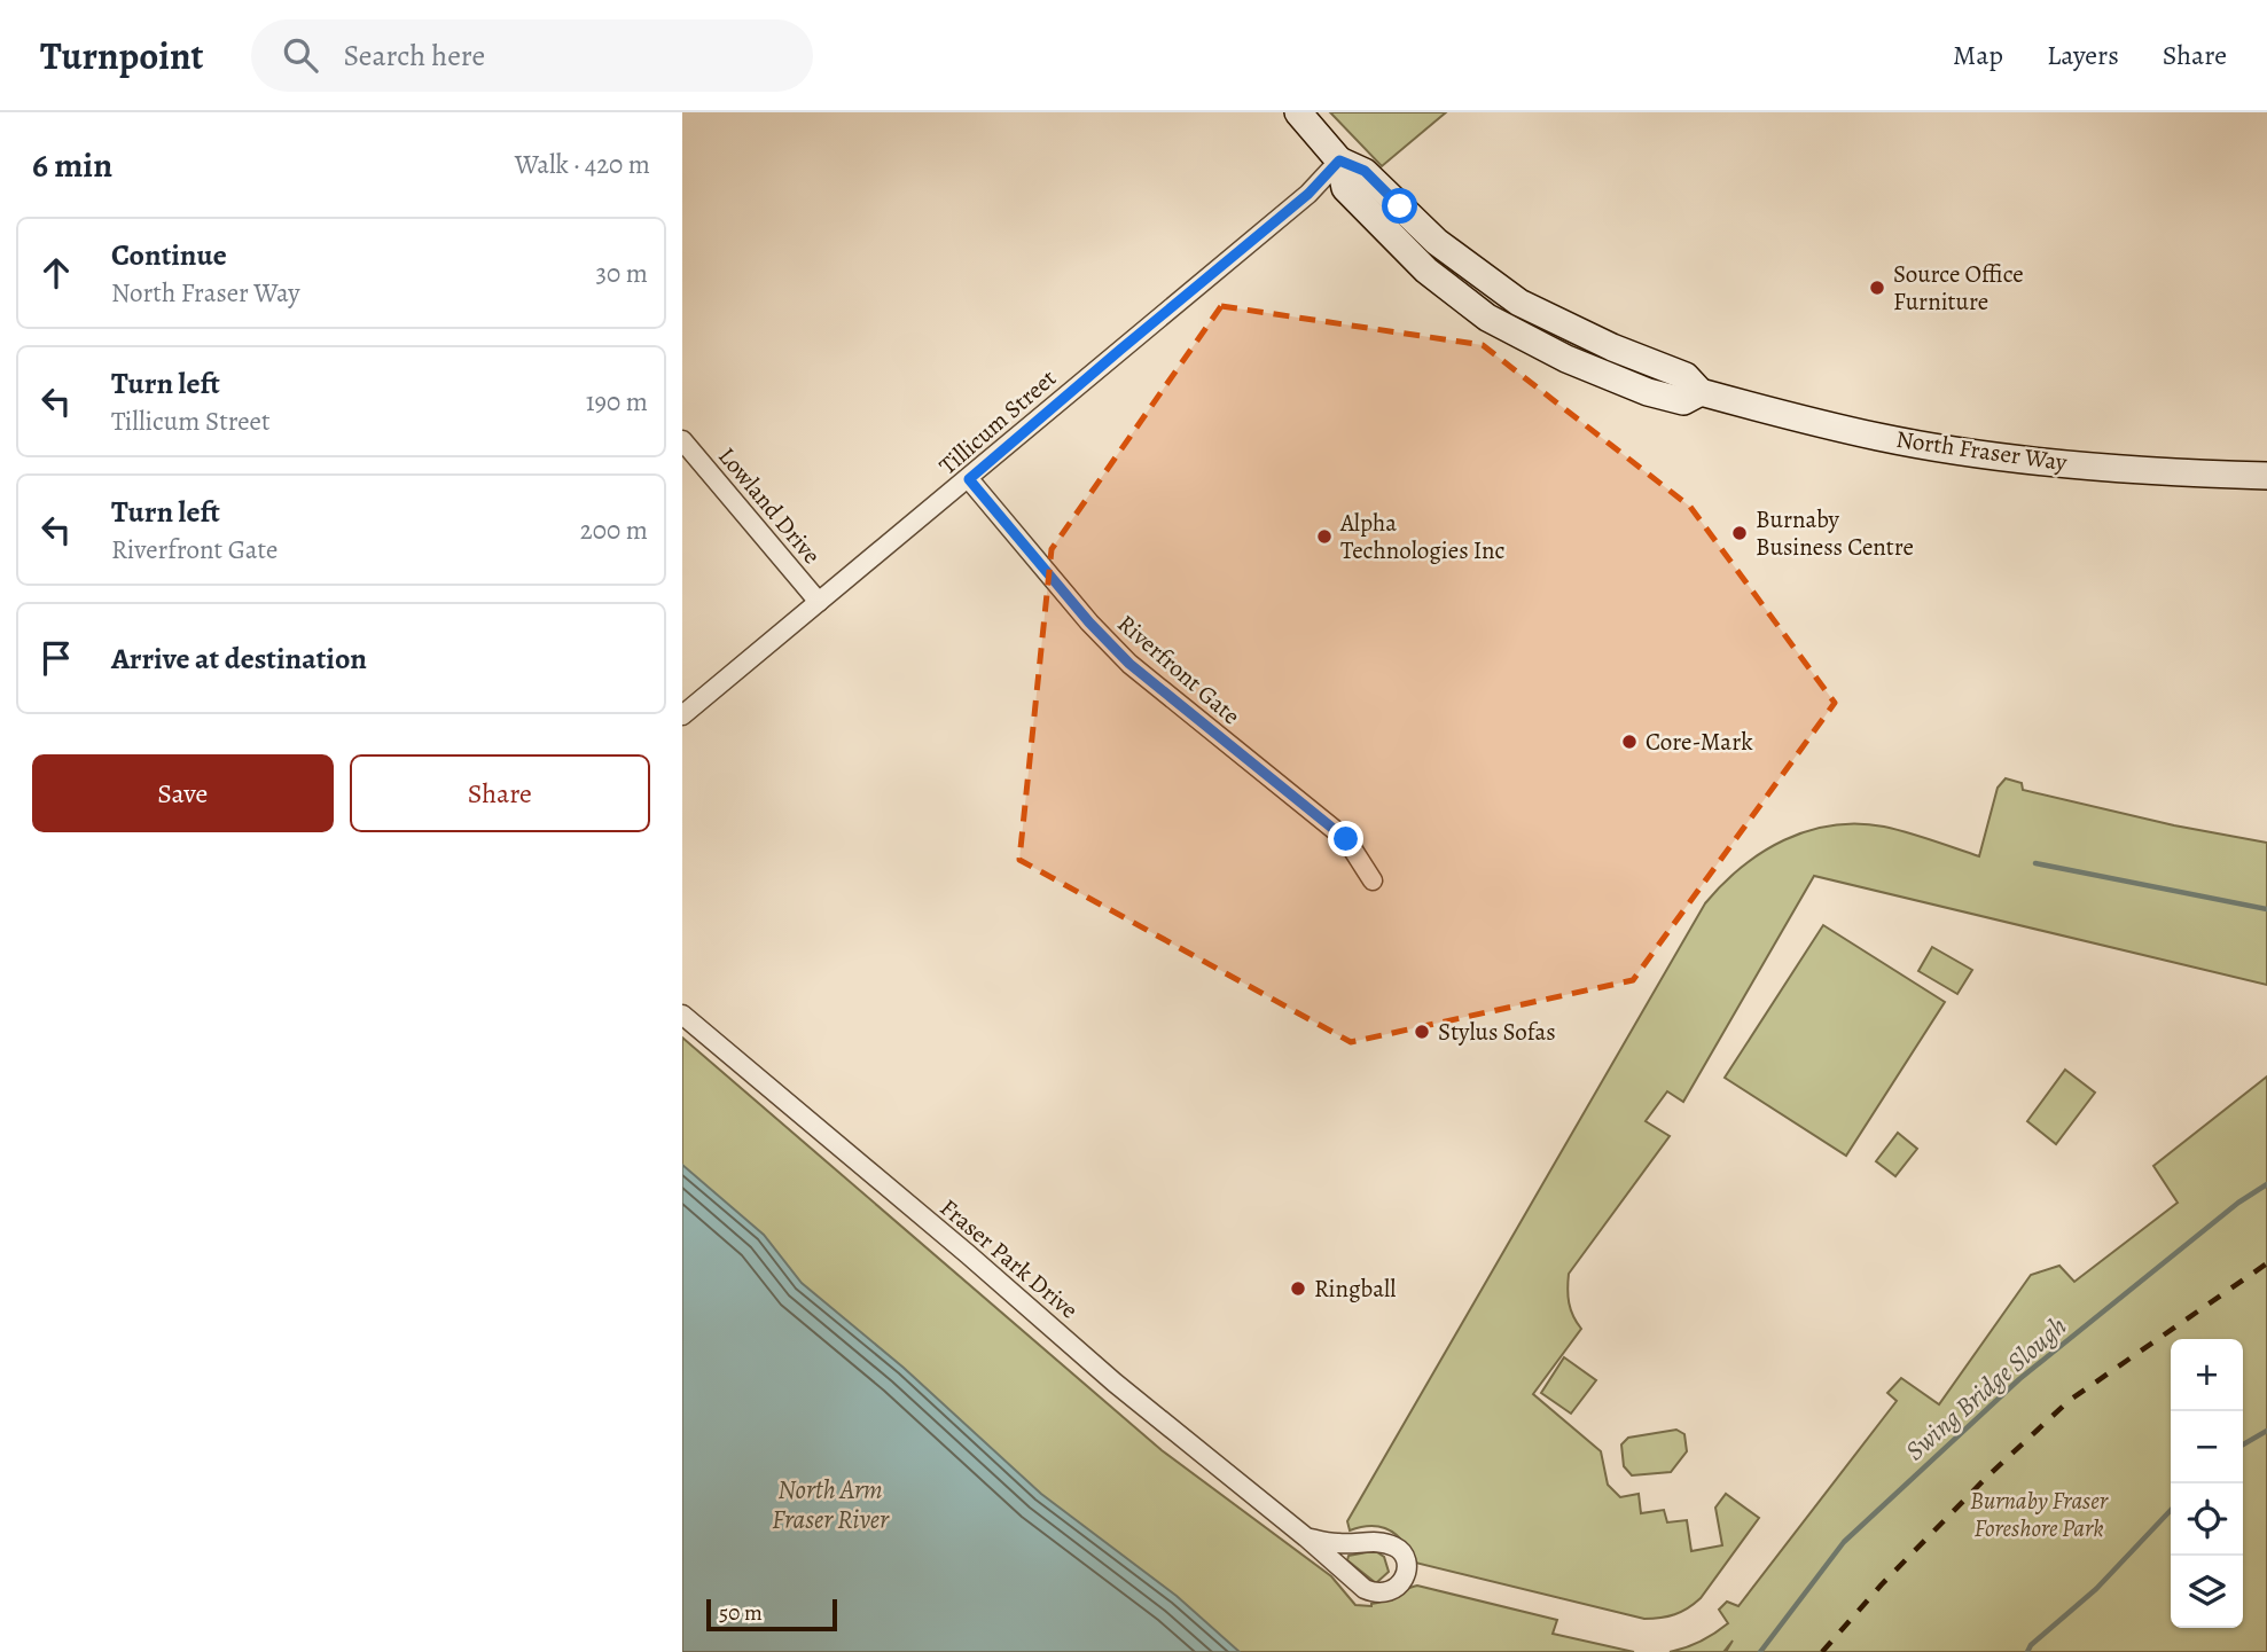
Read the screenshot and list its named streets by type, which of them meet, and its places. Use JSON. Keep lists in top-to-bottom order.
{
  "streets": {
    "street": [
      "Tillicum Street",
      "North Fraser Way",
      "Lowland Drive",
      "Riverfront Gate",
      "Fraser Park Drive"
    ]
  },
  "crossings": [
    ["Tillicum Street", "North Fraser Way"],
    ["Tillicum Street", "Lowland Drive"],
    ["Tillicum Street", "Riverfront Gate"]
  ],
  "water": ["Swing Bridge Slough", "North Arm Fraser River"],
  "parks": ["Burnaby Fraser Foreshore Park"],
  "places": [
    "Source Office Furniture",
    "Burnaby Business Centre",
    "Alpha Technologies Inc",
    "Core-Mark",
    "Stylus Sofas",
    "Ringball"
  ],
  "scale_bar": "50 m",
  "page": {
    "header": "Turnpoint",
    "search": "Search here",
    "nav": ["Map", "Layers", "Share"],
    "heading": ["6 min", "Walk · 420 m"],
    "list": [
      ["Continue", "North Fraser Way", "30 m"],
      ["Turn left", "Tillicum Street", "190 m"],
      ["Turn left", "Riverfront Gate", "200 m"],
      "Arrive at destination"
    ],
    "buttons": ["Save", "Share"],
    "map_buttons": ["+", "−"],
    "scale": "50 m"
  }
}
